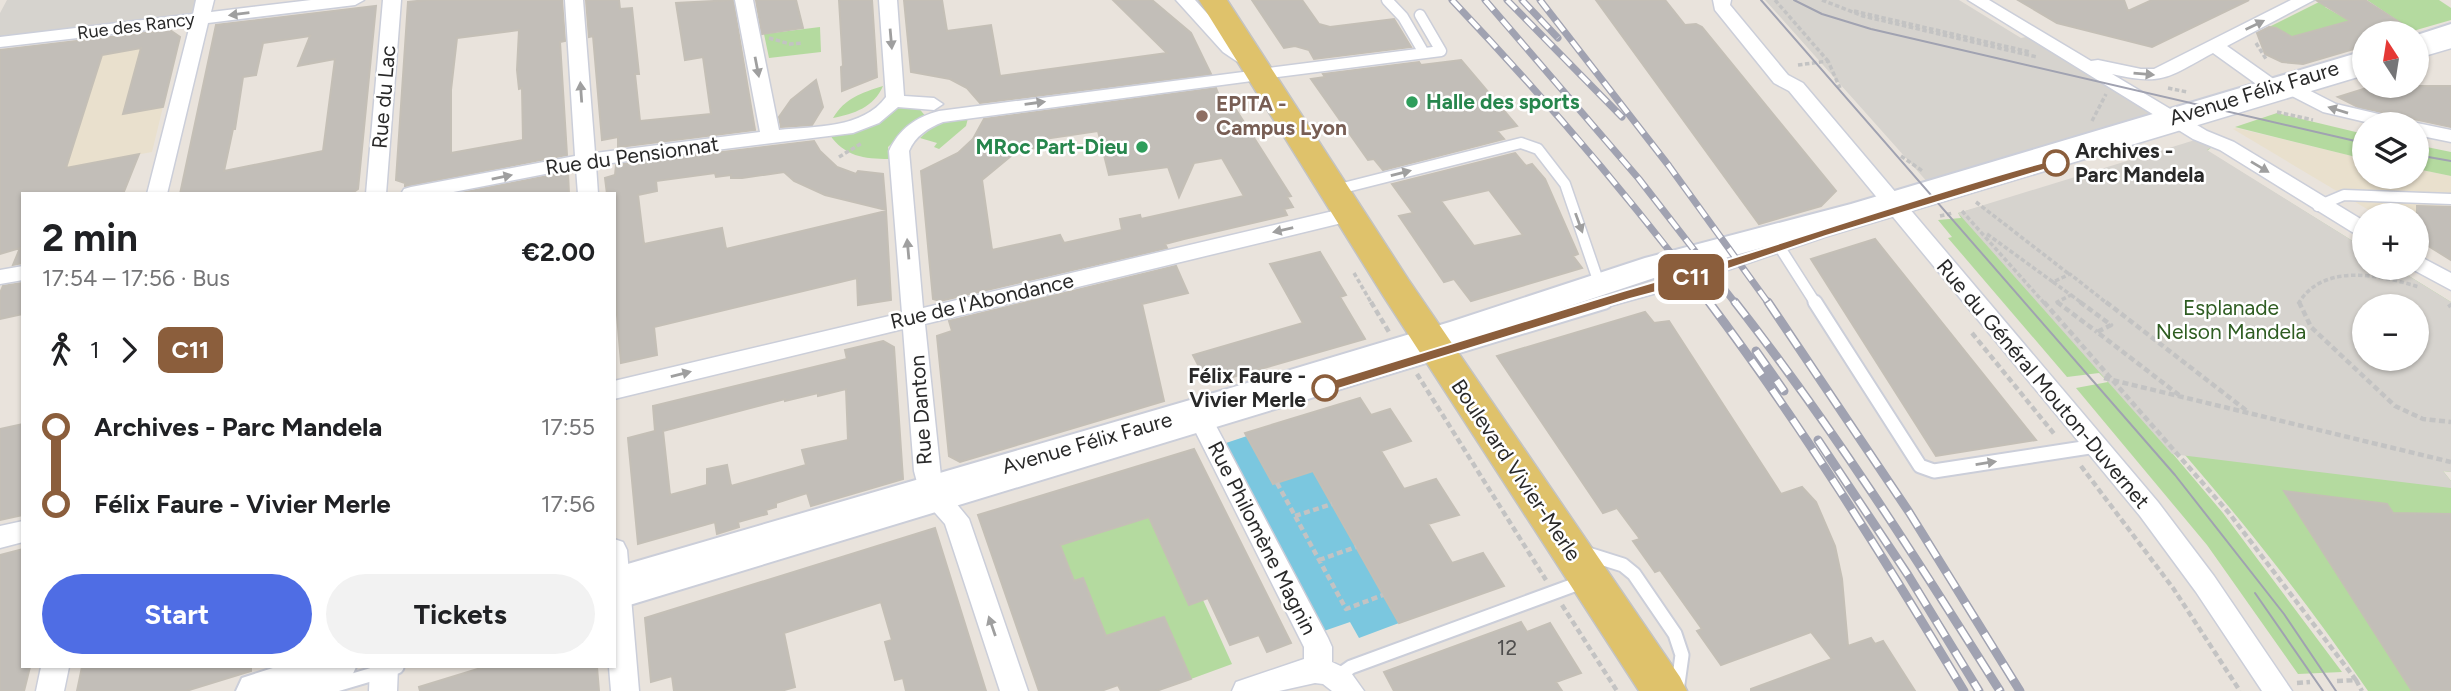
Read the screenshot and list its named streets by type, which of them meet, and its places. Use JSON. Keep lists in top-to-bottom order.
{
  "streets": {
    "main road": ["Avenue Félix Faure", "Boulevard Vivier-Merle"],
    "street": [
      "Rue des Rancy",
      "Rue du Lac",
      "Rue du Pensionnat",
      "Rue de l'Abondance",
      "Rue du Général Mouton-Duvernet",
      "Rue Danton",
      "Rue Philomène Magnin"
    ]
  },
  "crossings": [
    ["Avenue Félix Faure", "Rue du Général Mouton-Duvernet"],
    ["Avenue Félix Faure", "Rue Danton"],
    ["Avenue Félix Faure", "Boulevard Vivier-Merle"],
    ["Avenue Félix Faure", "Rue Philomène Magnin"],
    ["Rue de l'Abondance", "Rue Danton"],
    ["Rue de l'Abondance", "Boulevard Vivier-Merle"],
    ["Rue Danton", "Boulevard Vivier-Merle"]
  ],
  "one_way": ["Rue des Rancy"],
  "parks": ["Esplanade Nelson Mandela"],
  "places": [
    "Halle des sports",
    "EPITA - Campus Lyon",
    "MRoc Part-Dieu",
    "Archives - Parc Mandela",
    "Félix Faure - Vivier Merle"
  ],
  "lines": ["bus line C11"],
  "house_numbers": ["12"],
  "north": "top",
  "page": {
    "on_map": "C11",
    "map_buttons": ["+", "−"],
    "heading": ["2 min", "17:54 – 17:56 · Bus", "€2.00"],
    "legs": ["1", "C11"],
    "list": [
      {
        "name": "Archives - Parc Mandela",
        "value": "17:55"
      },
      {
        "name": "Félix Faure - Vivier Merle",
        "value": "17:56"
      }
    ],
    "buttons": ["Start", "Tickets"]
  }
}
